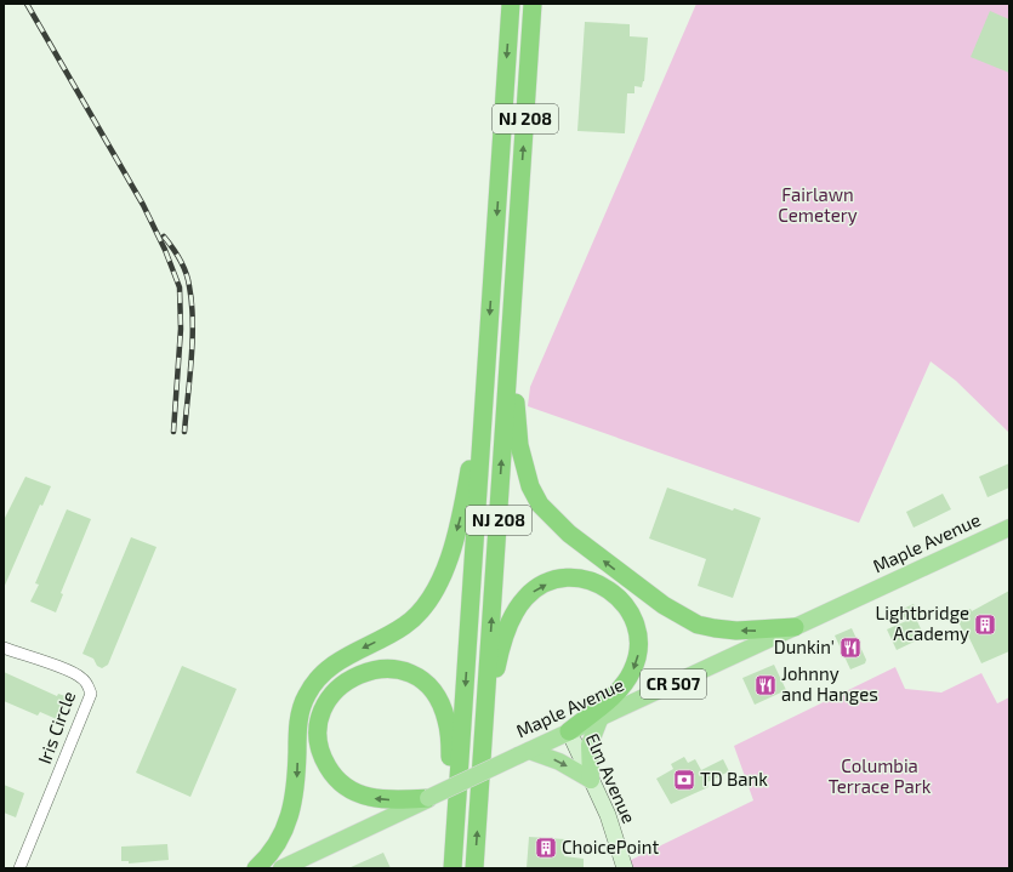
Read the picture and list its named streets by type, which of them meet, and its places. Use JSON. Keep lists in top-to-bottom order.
{
  "streets": {
    "highway": ["NJ 208"],
    "main road": ["Maple Avenue", "CR 507", "Elm Avenue"],
    "street": ["Iris Circle"]
  },
  "crossings": [
    ["Maple Avenue", "Elm Avenue"]
  ],
  "parks": ["Fairlawn Cemetery", "Columbia Terrace Park"],
  "places": {
    "building": ["Lightbridge Academy", "ChoicePoint"],
    "restaurant": ["Dunkin'", "Johnny and Hanges"],
    "bank": ["TD Bank"]
  }
}
